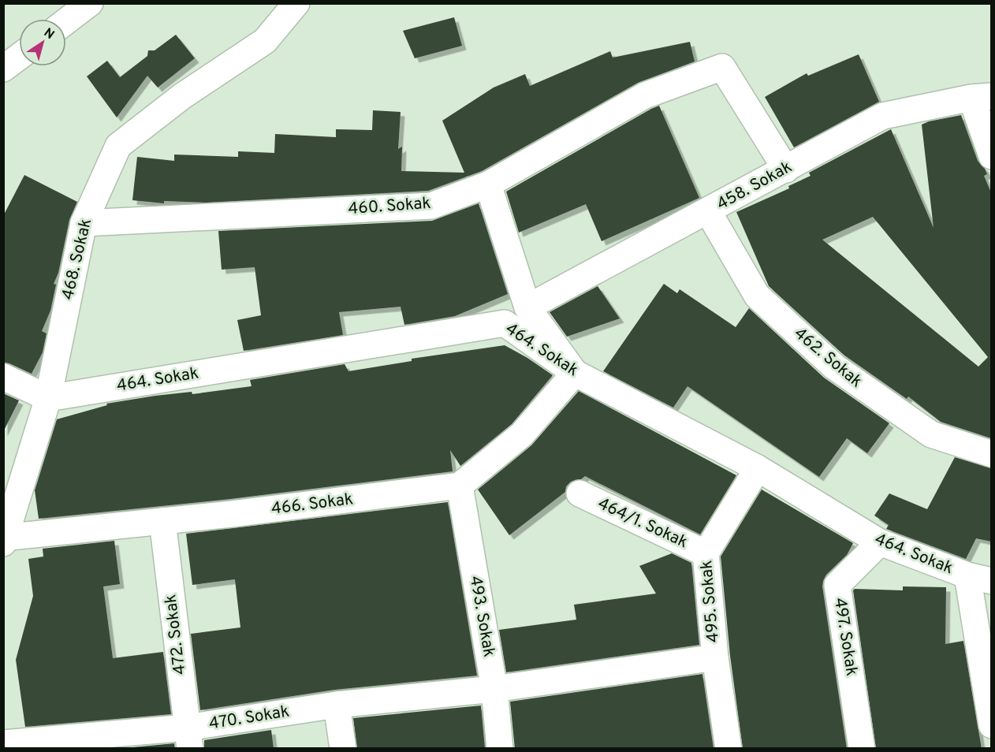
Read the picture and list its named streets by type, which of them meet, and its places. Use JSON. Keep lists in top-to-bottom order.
{
  "streets": {
    "street": [
      "458. Sokak",
      "460. Sokak",
      "468. Sokak",
      "464. Sokak",
      "462. Sokak",
      "466. Sokak",
      "464/1. Sokak",
      "495. Sokak",
      "493. Sokak",
      "472. Sokak",
      "497. Sokak",
      "470. Sokak"
    ]
  },
  "crossings": [
    ["458. Sokak", "460. Sokak"],
    ["458. Sokak", "462. Sokak"],
    ["460. Sokak", "468. Sokak"],
    ["468. Sokak", "464. Sokak"],
    ["468. Sokak", "466. Sokak"],
    ["464. Sokak", "495. Sokak"],
    ["464. Sokak", "497. Sokak"],
    ["466. Sokak", "493. Sokak"],
    ["466. Sokak", "472. Sokak"],
    ["464/1. Sokak", "495. Sokak"],
    ["495. Sokak", "470. Sokak"],
    ["493. Sokak", "470. Sokak"],
    ["472. Sokak", "470. Sokak"]
  ],
  "north": "top right"
}
